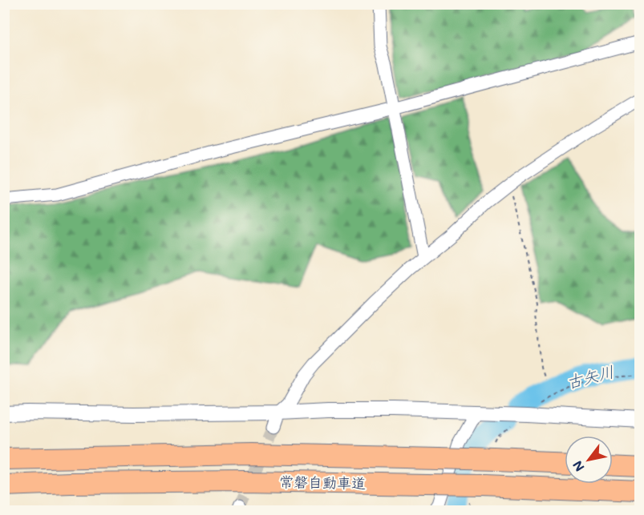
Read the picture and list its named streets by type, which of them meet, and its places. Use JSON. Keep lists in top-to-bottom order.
{
  "streets": {
    "highway": ["常磐自動車道"]
  },
  "water": ["古矢川"],
  "north": "bottom left"
}
